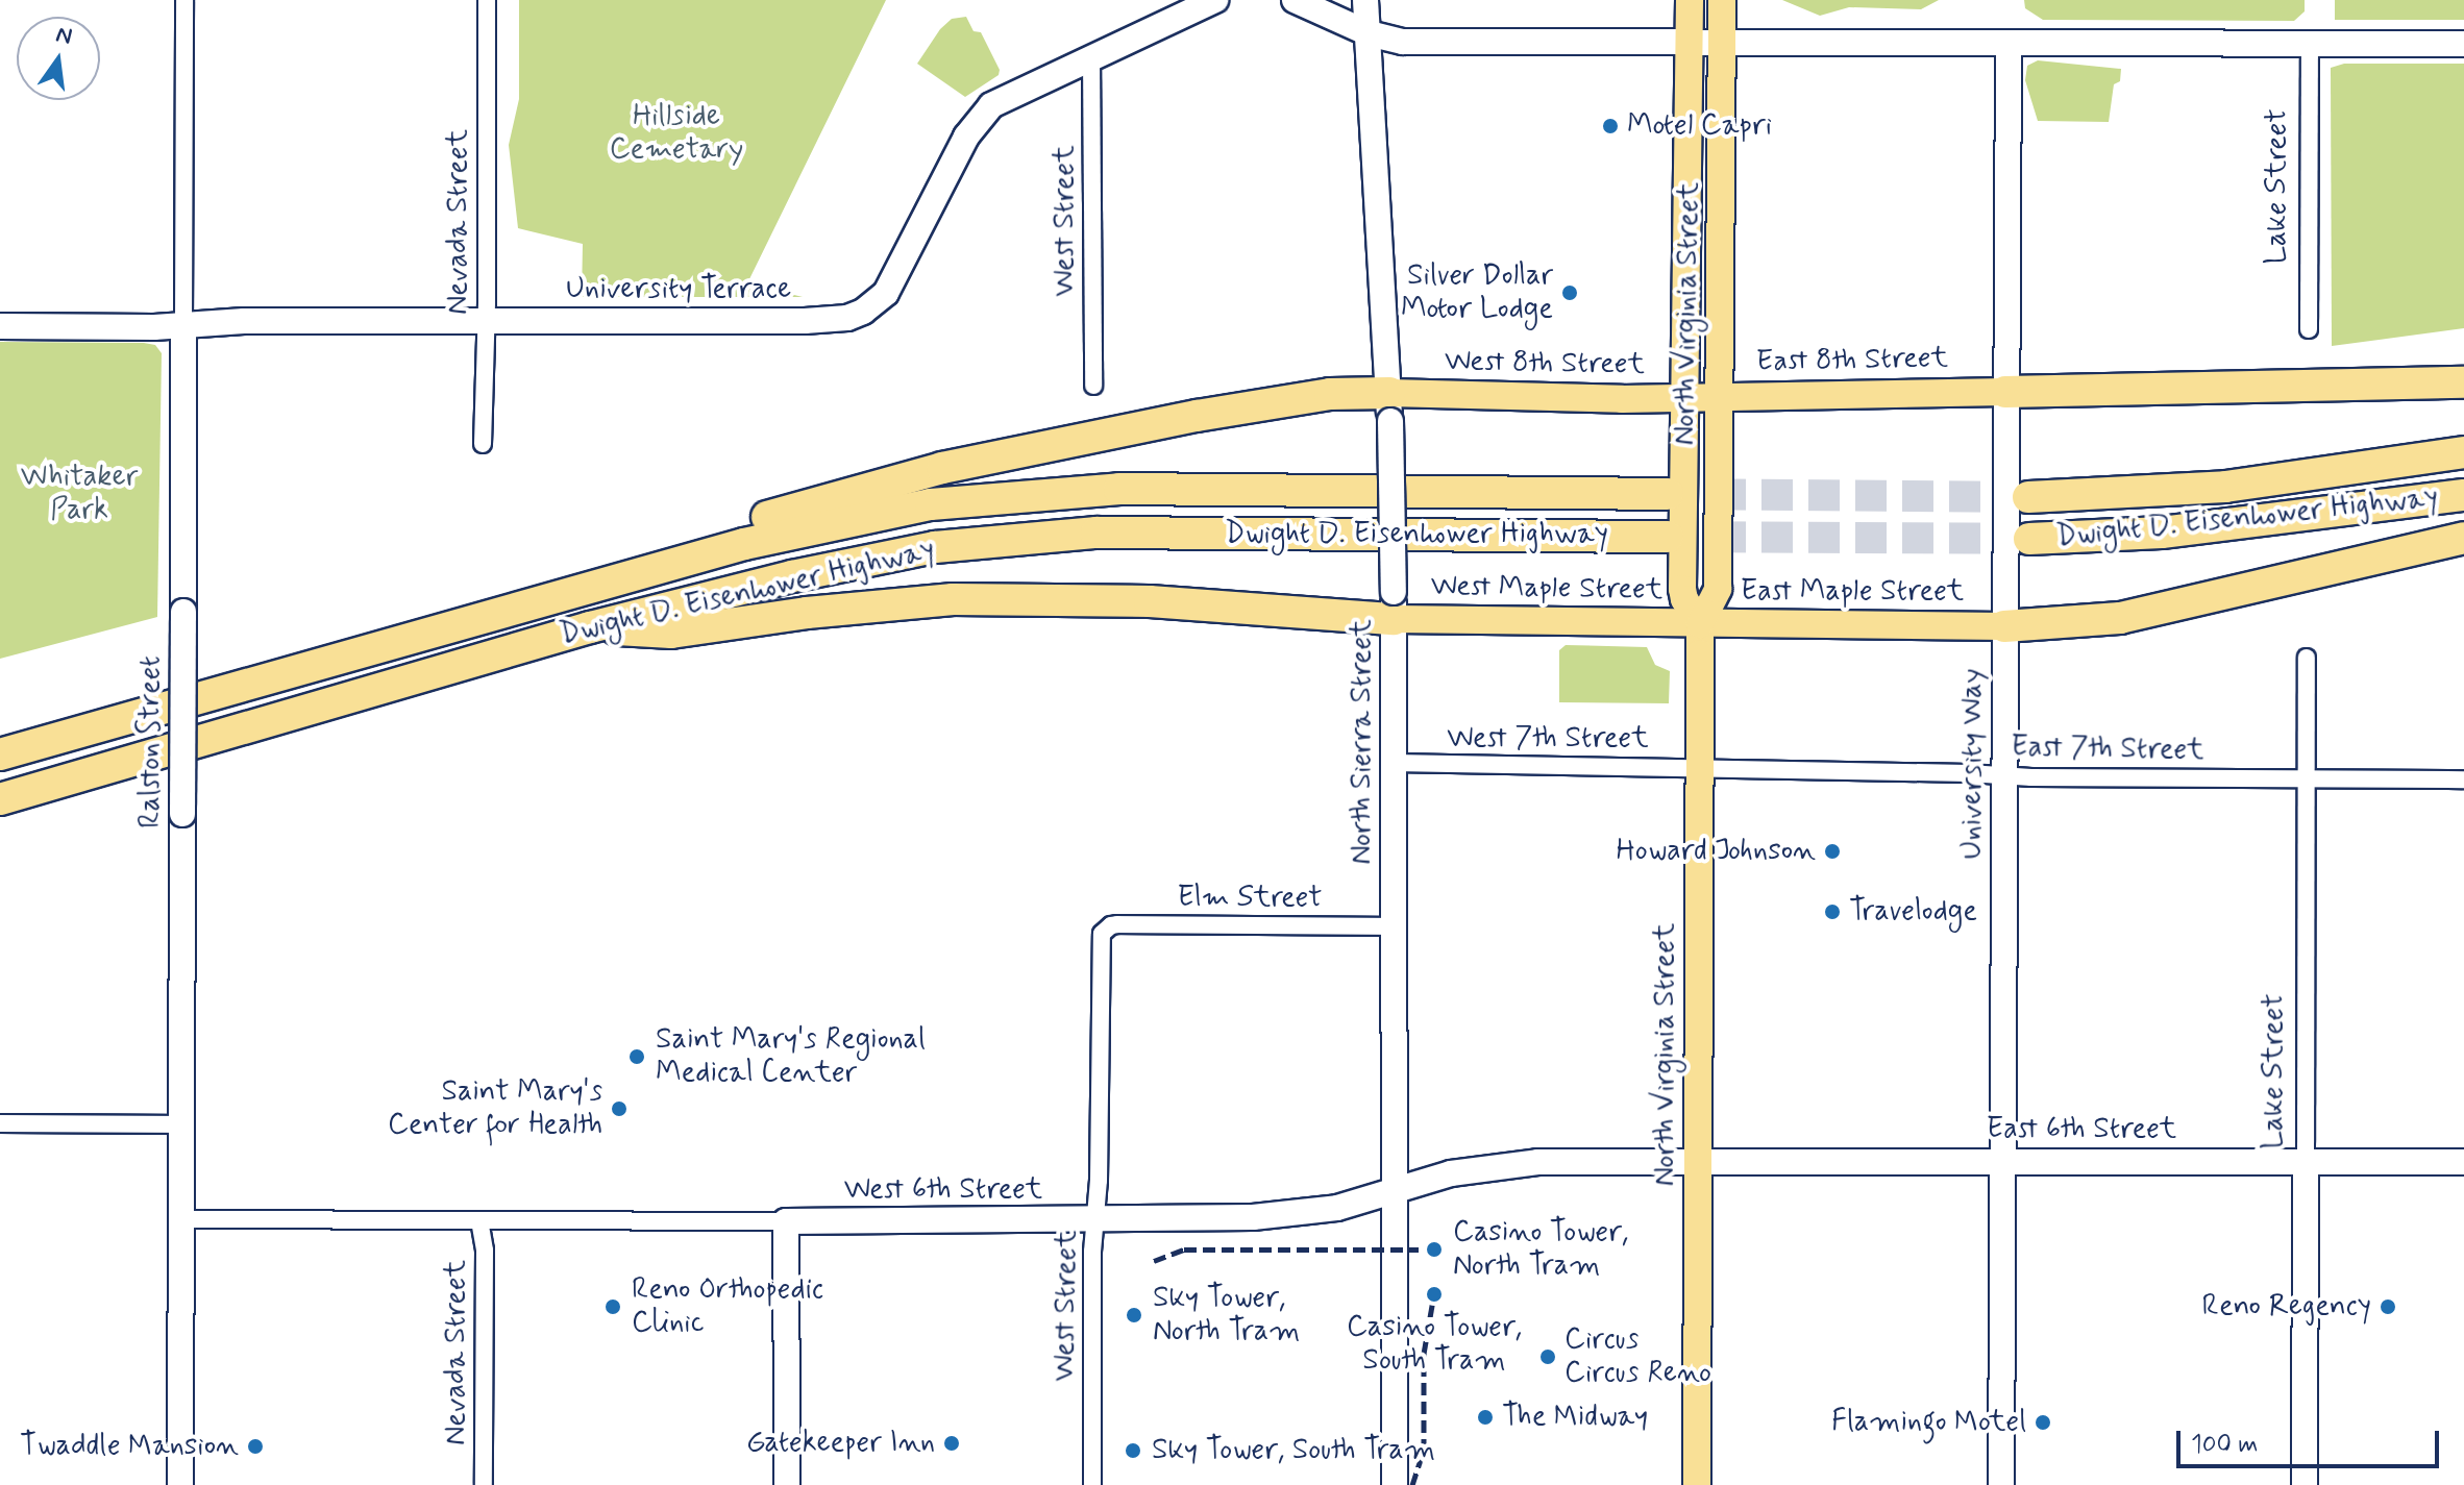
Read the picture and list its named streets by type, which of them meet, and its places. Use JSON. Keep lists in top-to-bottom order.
{
  "streets": {
    "highway": ["Dwight D. Eisenhower Highway"],
    "main road": [
      "North Virginia Street",
      "East 8th Street",
      "West 8th Street",
      "West Maple Street",
      "East Maple Street"
    ],
    "street": [
      "Lake Street",
      "West Street",
      "Nevada Street",
      "University Terrace",
      "West 7th Street",
      "Ralston Street",
      "North Sierra Street",
      "East 7th Street",
      "University Way",
      "Elm Street",
      "East 6th Street",
      "West 6th Street"
    ]
  },
  "crossings": [
    ["Lake Street", "East 7th Street"],
    ["Lake Street", "East 6th Street"],
    ["West Street", "University Terrace"],
    ["West Street", "Elm Street"],
    ["West Street", "West 6th Street"],
    ["Nevada Street", "University Terrace"],
    ["Nevada Street", "West 6th Street"],
    ["University Terrace", "Ralston Street"],
    ["North Virginia Street", "East 8th Street"],
    ["North Virginia Street", "West 8th Street"],
    ["North Virginia Street", "West Maple Street"],
    ["North Virginia Street", "East Maple Street"],
    ["North Virginia Street", "West 7th Street"],
    ["North Virginia Street", "East 7th Street"],
    ["North Virginia Street", "East 6th Street"],
    ["North Virginia Street", "West 6th Street"],
    ["East 8th Street", "West 8th Street"],
    ["East 8th Street", "University Way"],
    ["West 8th Street", "North Sierra Street"],
    ["West Maple Street", "East Maple Street"],
    ["West Maple Street", "North Sierra Street"],
    ["East Maple Street", "University Way"],
    ["West 7th Street", "North Sierra Street"],
    ["West 7th Street", "East 7th Street"],
    ["Ralston Street", "West 6th Street"],
    ["North Sierra Street", "Elm Street"],
    ["North Sierra Street", "West 6th Street"],
    ["East 7th Street", "University Way"],
    ["University Way", "East 6th Street"],
    ["East 6th Street", "West 6th Street"]
  ],
  "parks": ["Hillside Cemetary", "Whitaker Park"],
  "places": [
    "Motel Capri",
    "Silver Dollar Motor Lodge",
    "Howard Johnson",
    "Travelodge",
    "Saint Mary's Regional Medical Center",
    "Saint Mary's Center for Health",
    "Casino Tower, North Tram",
    "Casino Tower, South Tram",
    "Reno Orthopedic Clinic",
    "Reno Regency",
    "Sky Tower, North Tram",
    "Circus Circus Reno",
    "The Midway",
    "Flamingo Motel",
    "Gatekeeper Inn",
    "Twaddle Mansion",
    "Sky Tower, South Tram"
  ],
  "scale_bar": "100 m",
  "north": "top"
}
